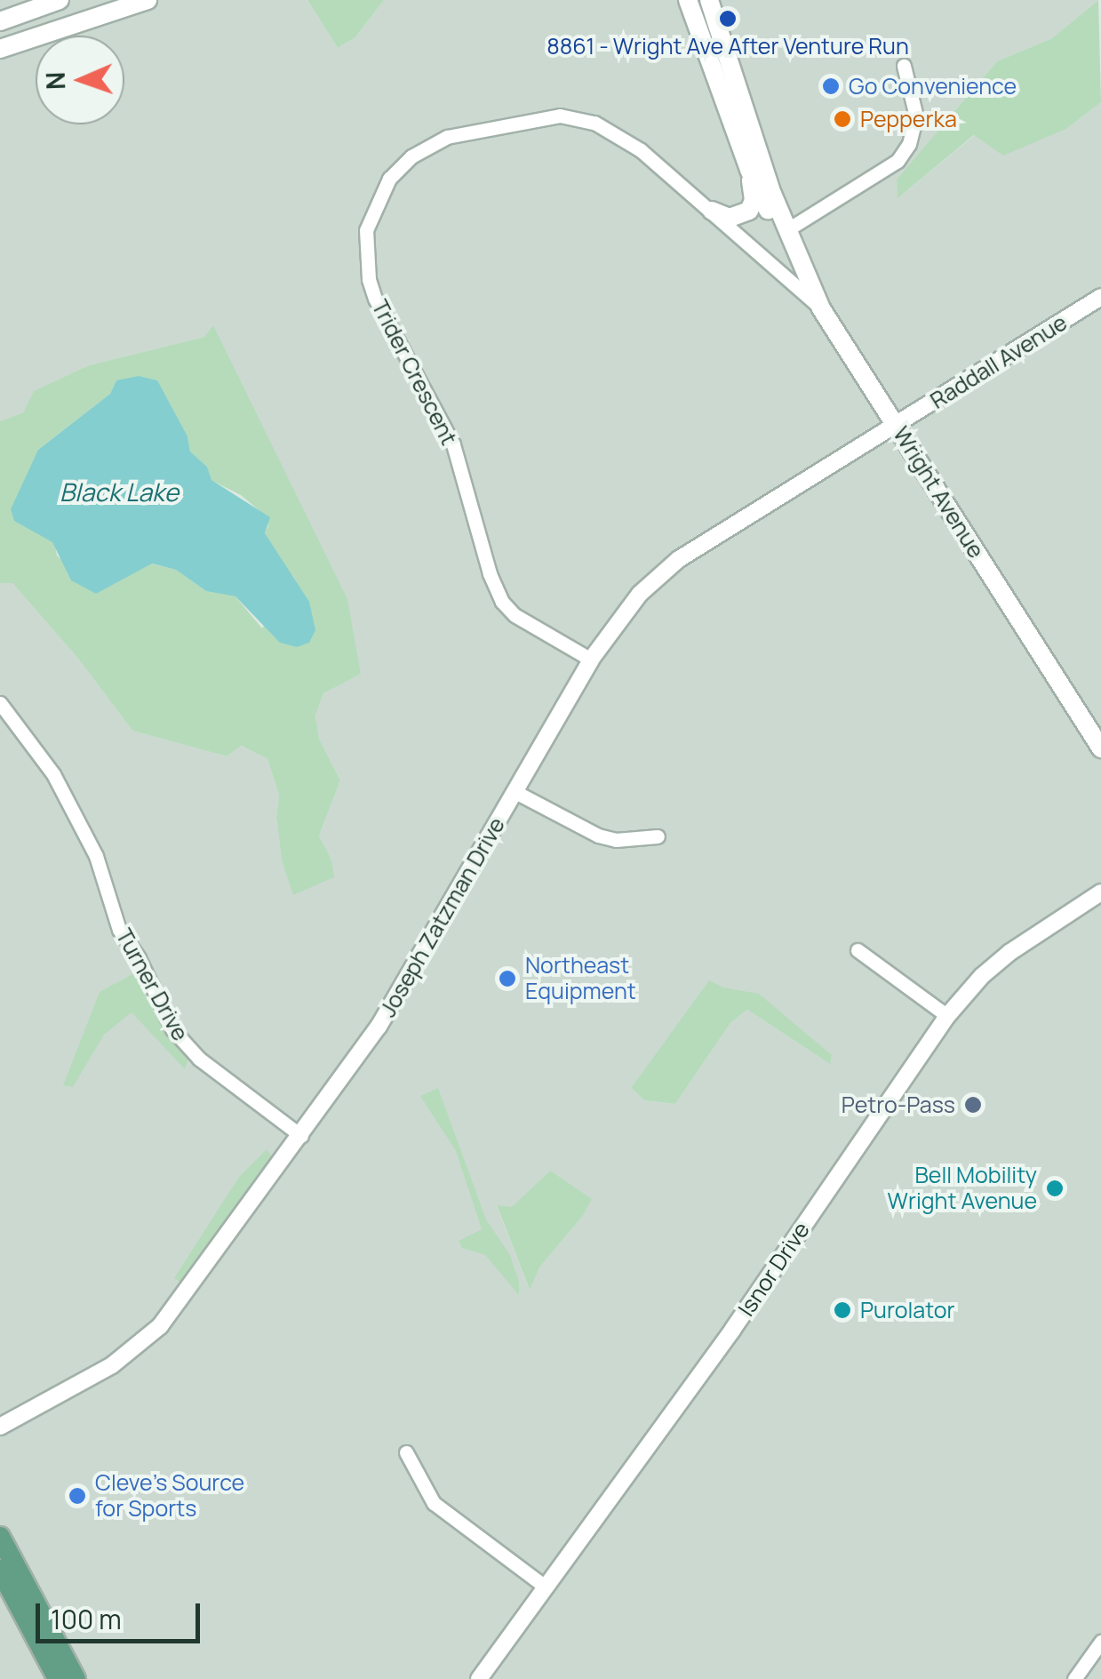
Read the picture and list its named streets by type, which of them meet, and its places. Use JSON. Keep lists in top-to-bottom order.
{
  "streets": {
    "main road": ["Wright Avenue"],
    "street": [
      "Raddall Avenue",
      "Trider Crescent",
      "Joseph Zatzman Drive",
      "Turner Drive",
      "Isnor Drive"
    ]
  },
  "crossings": [
    ["Raddall Avenue", "Wright Avenue"],
    ["Raddall Avenue", "Joseph Zatzman Drive"],
    ["Trider Crescent", "Wright Avenue"],
    ["Trider Crescent", "Joseph Zatzman Drive"],
    ["Wright Avenue", "Joseph Zatzman Drive"],
    ["Joseph Zatzman Drive", "Turner Drive"]
  ],
  "water": ["Black Lake"],
  "places": [
    "8861 - Wright Ave After Venture Run",
    "Go Convenience",
    "Pepperka",
    "Northeast Equipment",
    "Petro-Pass",
    "Bell Mobility Wright Avenue",
    "Purolator",
    "Cleve's Source for Sports"
  ],
  "scale_bar": "100 m",
  "north": "left"
}
